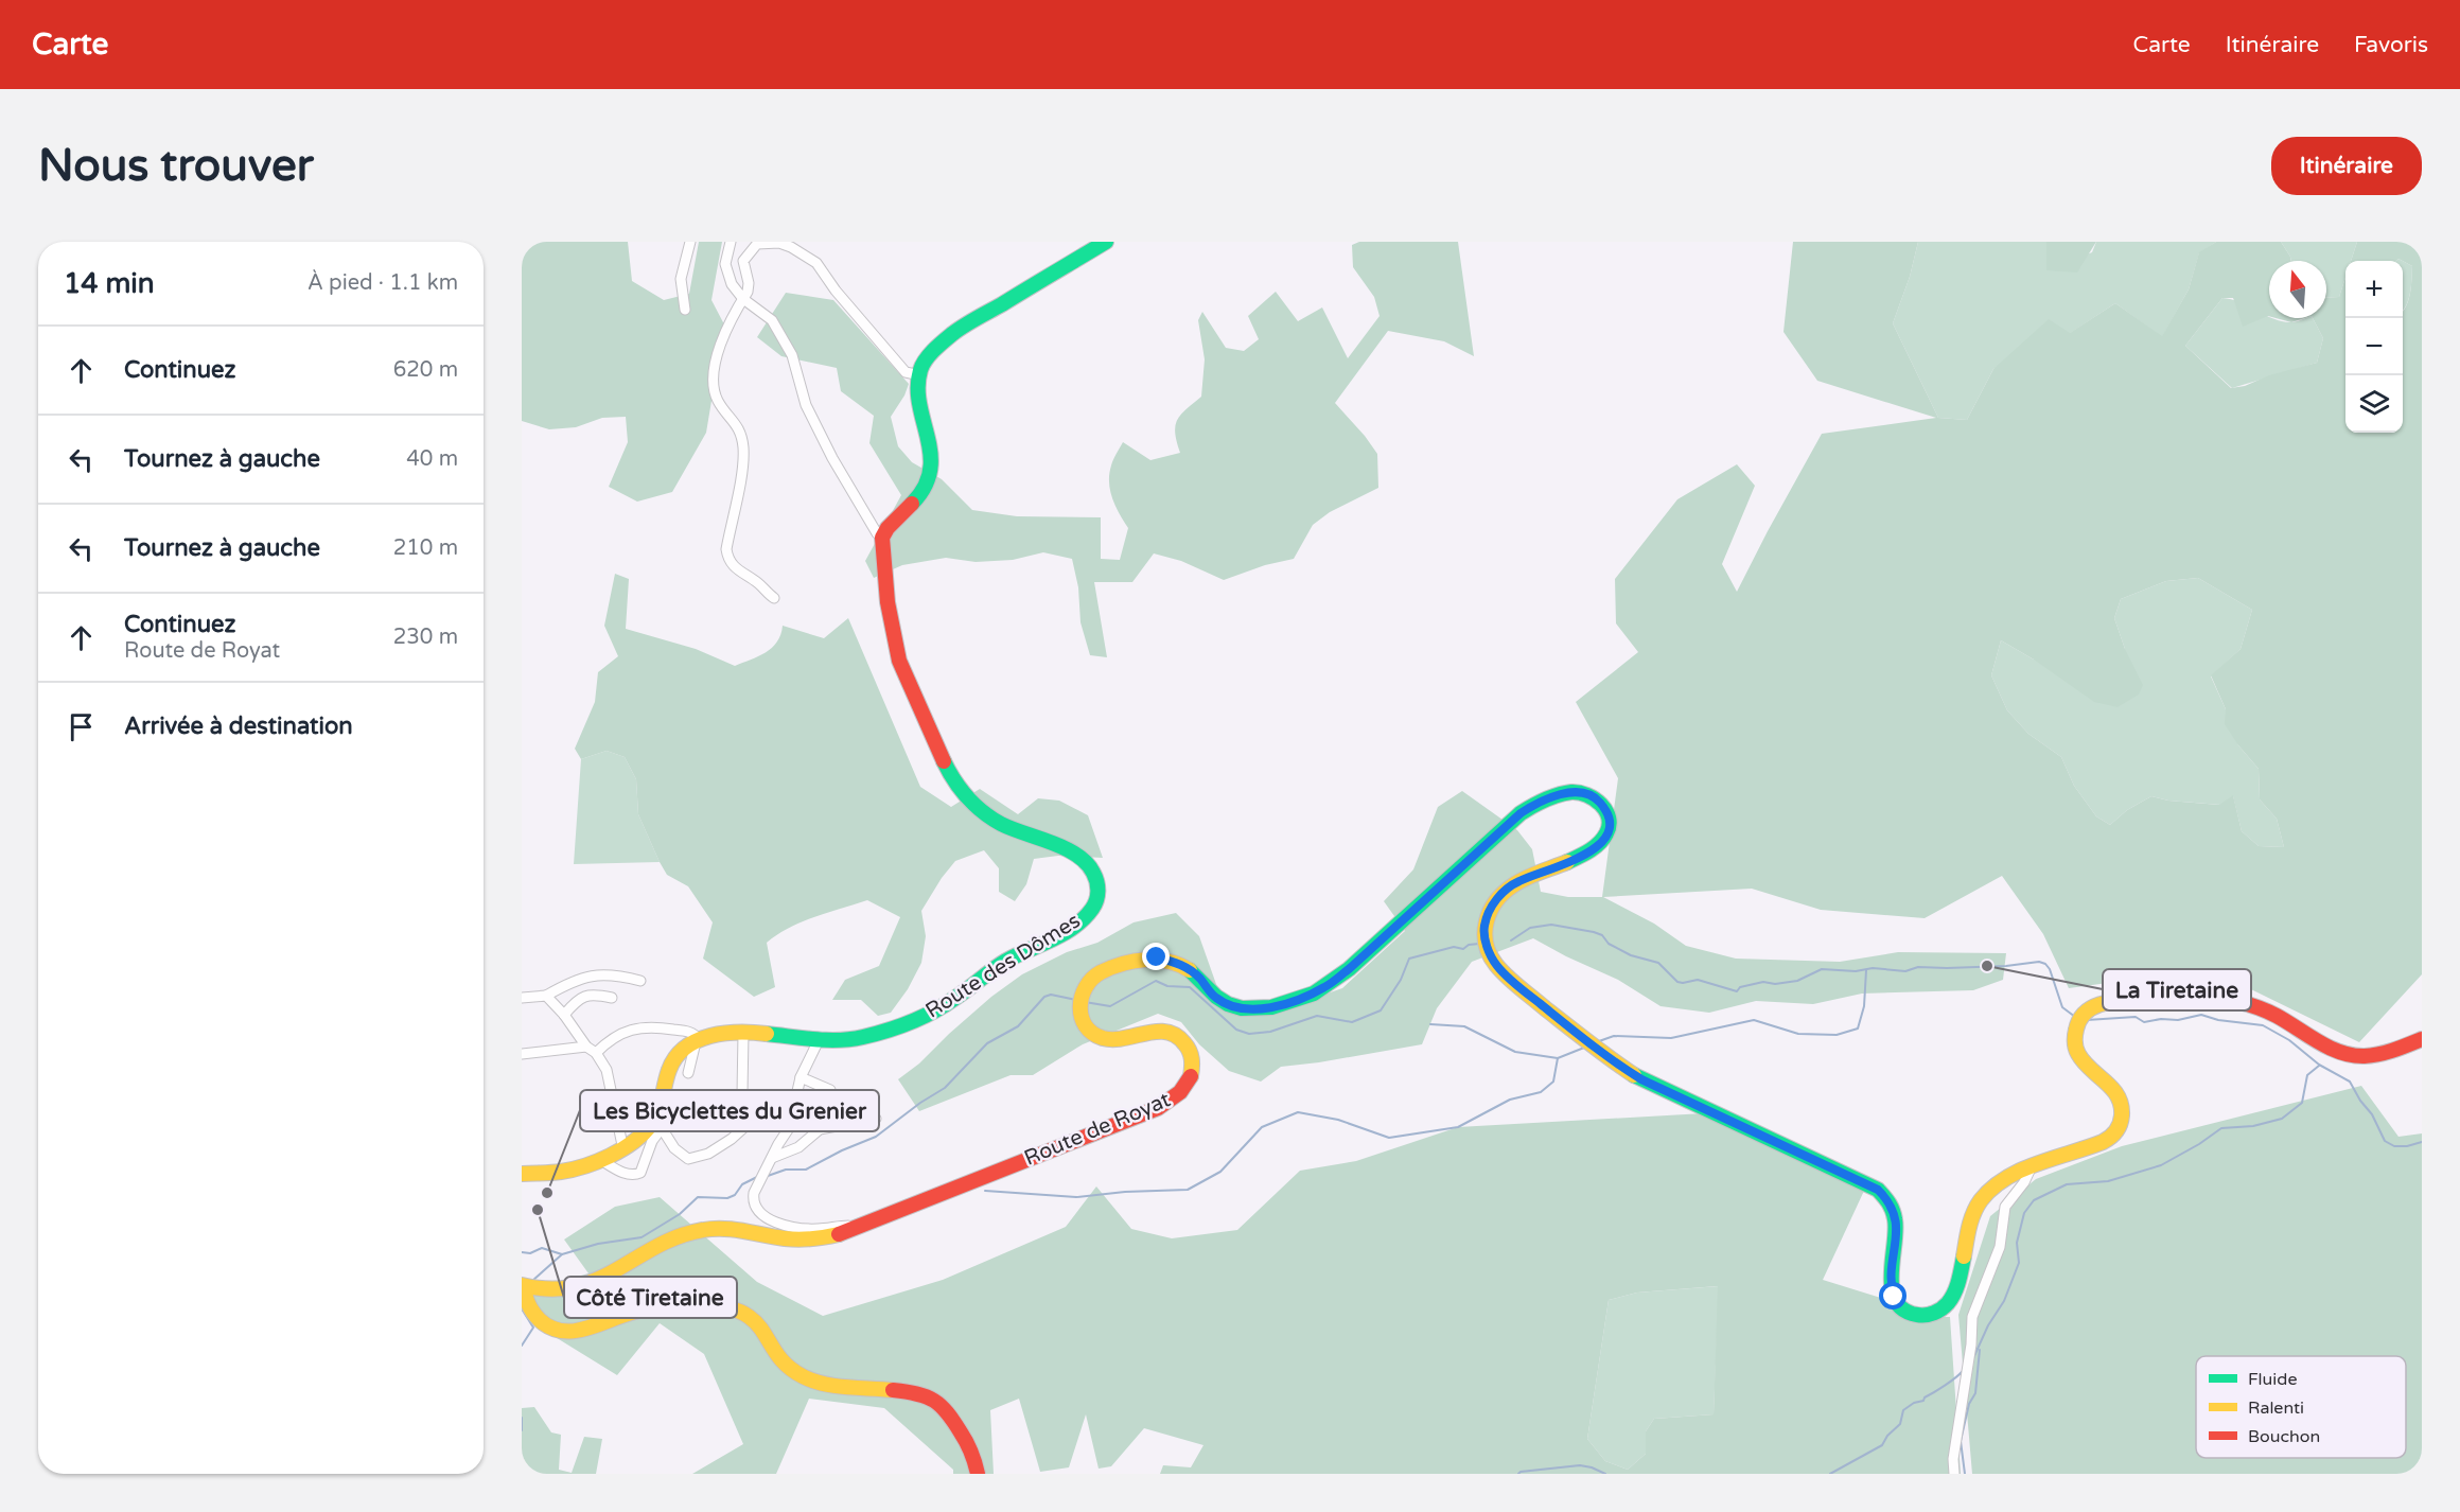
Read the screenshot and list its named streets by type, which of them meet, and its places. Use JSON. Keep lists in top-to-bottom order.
{
  "streets": {
    "main road": ["Route des Dômes", "Route de Royat"]
  },
  "places": ["La Tiretaine", "Les Bicyclettes du Grenier", "Côté Tiretaine"],
  "legend": ["Fluide", "Ralenti", "Bouchon"],
  "north": "top",
  "page": {
    "header": "Carte",
    "nav": ["Carte", "Itinéraire", "Favoris"],
    "buttons": "Itinéraire",
    "title": "Nous trouver",
    "heading": ["14 min", "À pied · 1.1 km"],
    "map_buttons": ["+", "−"],
    "list": [
      ["Continuez", "620 m"],
      ["Tournez à gauche", "40 m"],
      ["Tournez à gauche", "210 m"],
      ["Continuez", "Route de Royat", "230 m"],
      "Arrivée à destination"
    ]
  }
}
